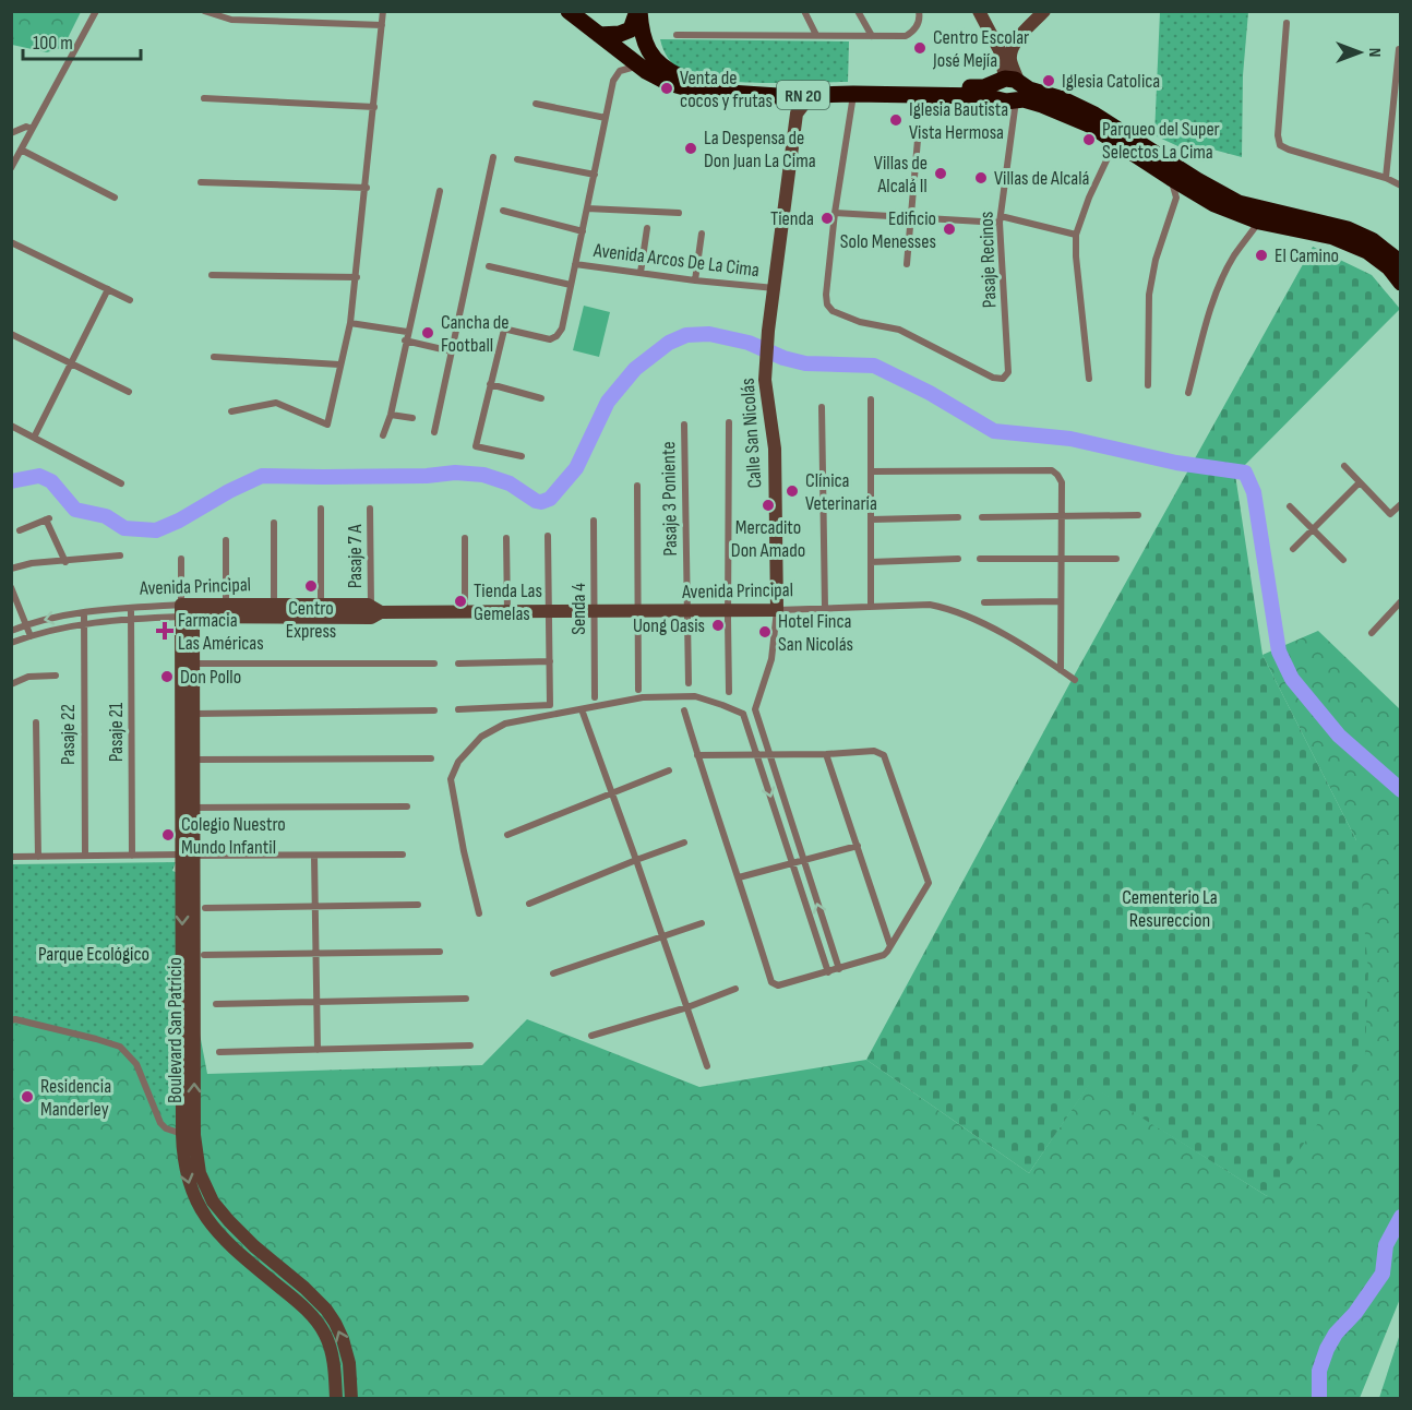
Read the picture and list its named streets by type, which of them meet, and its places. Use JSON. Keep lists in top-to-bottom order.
{
  "streets": {
    "highway": ["RN 20"],
    "street": [
      "Avenida Arcos De La Cima",
      "Pasaje Recinos",
      "Calle San Nicolás",
      "Pasaje 3 Poniente",
      "Pasaje 7 A",
      "Avenida Principal",
      "Senda 4",
      "Pasaje 21",
      "Pasaje 22",
      "Boulevard San Patricio"
    ]
  },
  "crossings": [
    ["RN 20", "Pasaje Recinos"],
    ["Avenida Arcos De La Cima", "Calle San Nicolás"],
    ["Calle San Nicolás", "Avenida Principal"],
    ["Pasaje 3 Poniente", "Avenida Principal"],
    ["Pasaje 7 A", "Avenida Principal"],
    ["Avenida Principal", "Senda 4"],
    ["Avenida Principal", "Pasaje 21"],
    ["Avenida Principal", "Pasaje 22"],
    ["Avenida Principal", "Boulevard San Patricio"]
  ],
  "parks": ["Cementerio La Resureccion", "Parque Ecológico"],
  "places": {
    "other": [
      "Centro Escolar José Mejía",
      "Iglesia Catolica",
      "Venta de cocos y frutas",
      "Iglesia Bautista Vista Hermosa",
      "Parqueo del Super Selectos La Cima",
      "La Despensa de Don Juan La Cima",
      "Villas de Alcalá II",
      "Villas de Alcalá",
      "Tienda",
      "Edificio Solo Menesses",
      "El Camino",
      "Cancha de Football",
      "Clínica Veterinaria",
      "Mercadito Don Amado",
      "Centro Express",
      "Tienda Las Gemelas",
      "Uong Oasis",
      "Hotel Finca San Nicolás",
      "Don Pollo",
      "Colegio Nuestro Mundo Infantil",
      "Residencia Manderley"
    ],
    "health": ["Farmacia Las Américas"]
  },
  "scale_bar": "100 m",
  "north": "right"
}
